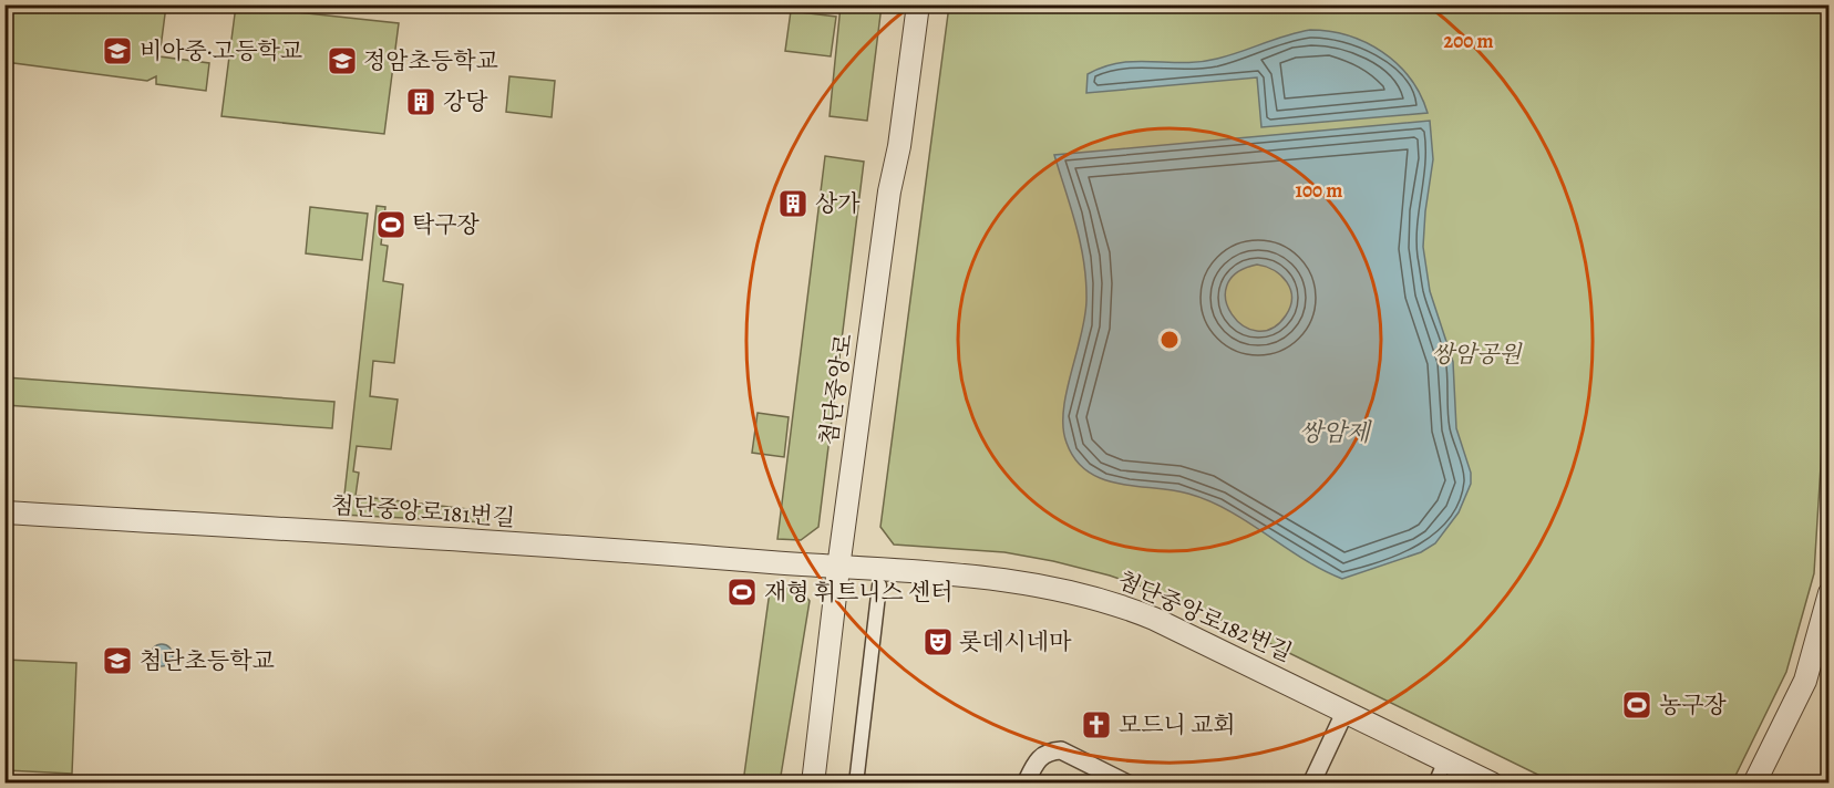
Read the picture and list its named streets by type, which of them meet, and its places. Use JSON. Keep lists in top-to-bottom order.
{
  "streets": {
    "street": ["첨단중앙로", "첨단중앙로181번길", "첨단중앙로182번길"]
  },
  "crossings": [
    ["첨단중앙로", "첨단중앙로181번길"],
    ["첨단중앙로", "첨단중앙로182번길"],
    ["첨단중앙로181번길", "첨단중앙로182번길"]
  ],
  "water": ["쌍암제"],
  "parks": ["쌍암공원"],
  "places": {
    "school or university": ["비아중·고등학교", "정암초등학교", "첨단초등학교"],
    "building": ["강당", "상가"],
    "sports": ["탁구장", "재형 휘트니스 센터", "농구장"],
    "theatre": ["롯데시네마"],
    "church": ["모드니 교회"]
  },
  "rings": ["200 m", "100 m"]
}
